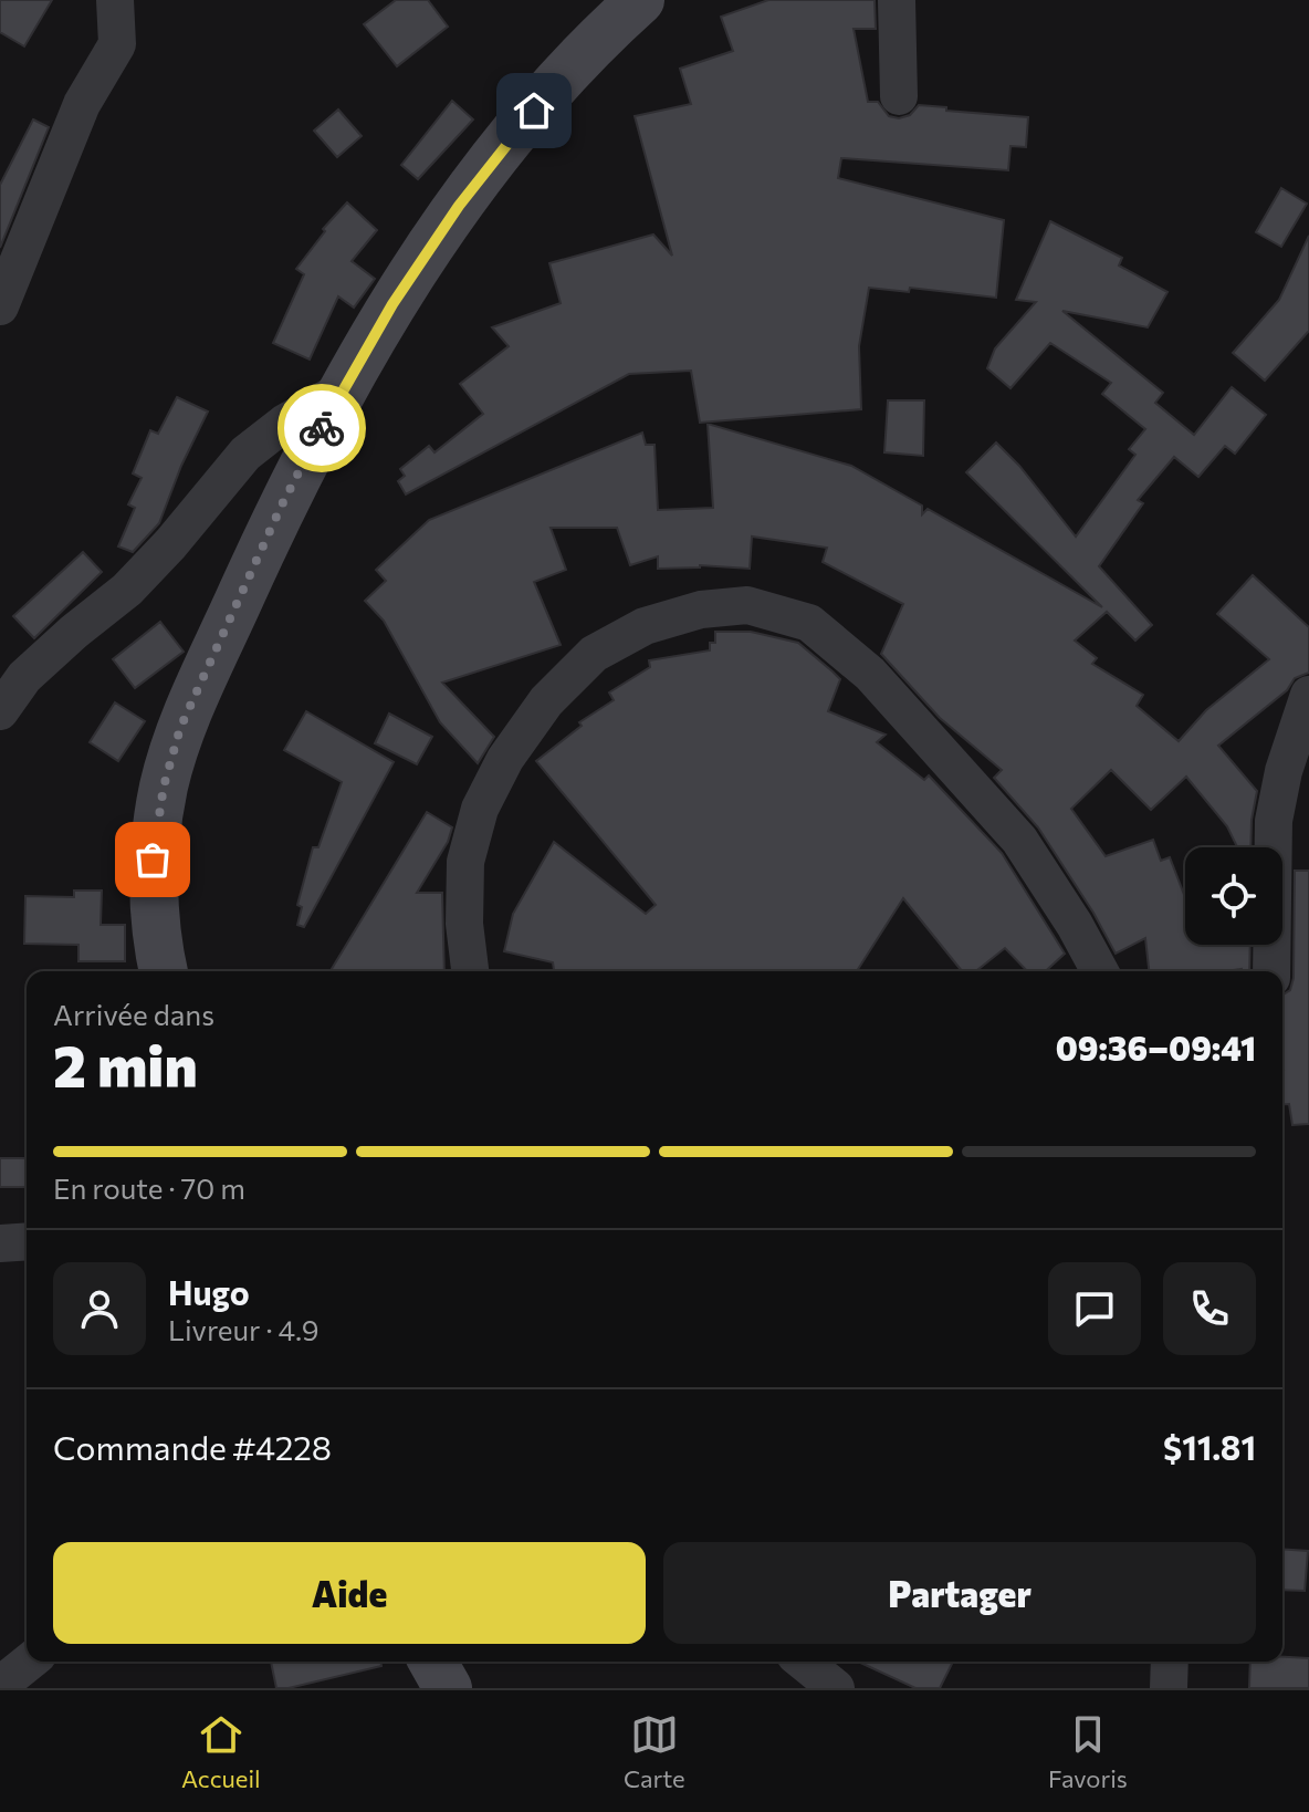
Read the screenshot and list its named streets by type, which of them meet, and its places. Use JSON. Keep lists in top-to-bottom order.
{
  "page": {
    "heading": ["2 min", "Arrivée dans", "09:36–09:41"],
    "panel": [
      "Hugo",
      "Livreur · 4.9",
      "Commande #4228",
      "$11.81"
    ],
    "bar": "En route · 70 m",
    "buttons": ["Aide", "Partager"],
    "tabs": ["Accueil", "Carte", "Favoris"]
  }
}
